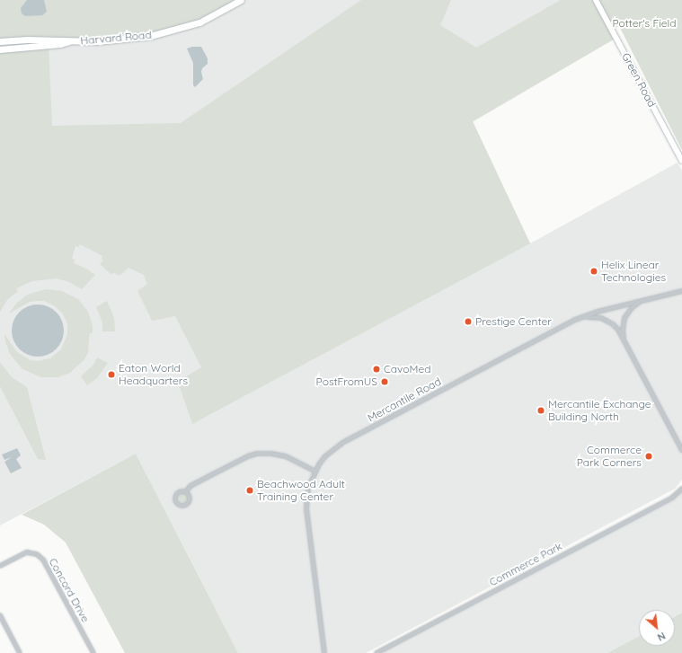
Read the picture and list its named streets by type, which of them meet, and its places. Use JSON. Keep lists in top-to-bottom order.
{
  "streets": {
    "main road": ["Harvard Road", "Green Road"],
    "street": ["Mercantile Road", "Commerce Park", "Concord Drive"]
  },
  "parks": ["Potter's Field"],
  "places": [
    "Helix Linear Technologies",
    "Prestige Center",
    "CavoMed",
    "Eaton World Headquarters",
    "PostFromUS",
    "Mercantile Exchange Building North",
    "Commerce Park Corners",
    "Beachwood Adult Training Center"
  ],
  "north": "bottom right"
}
